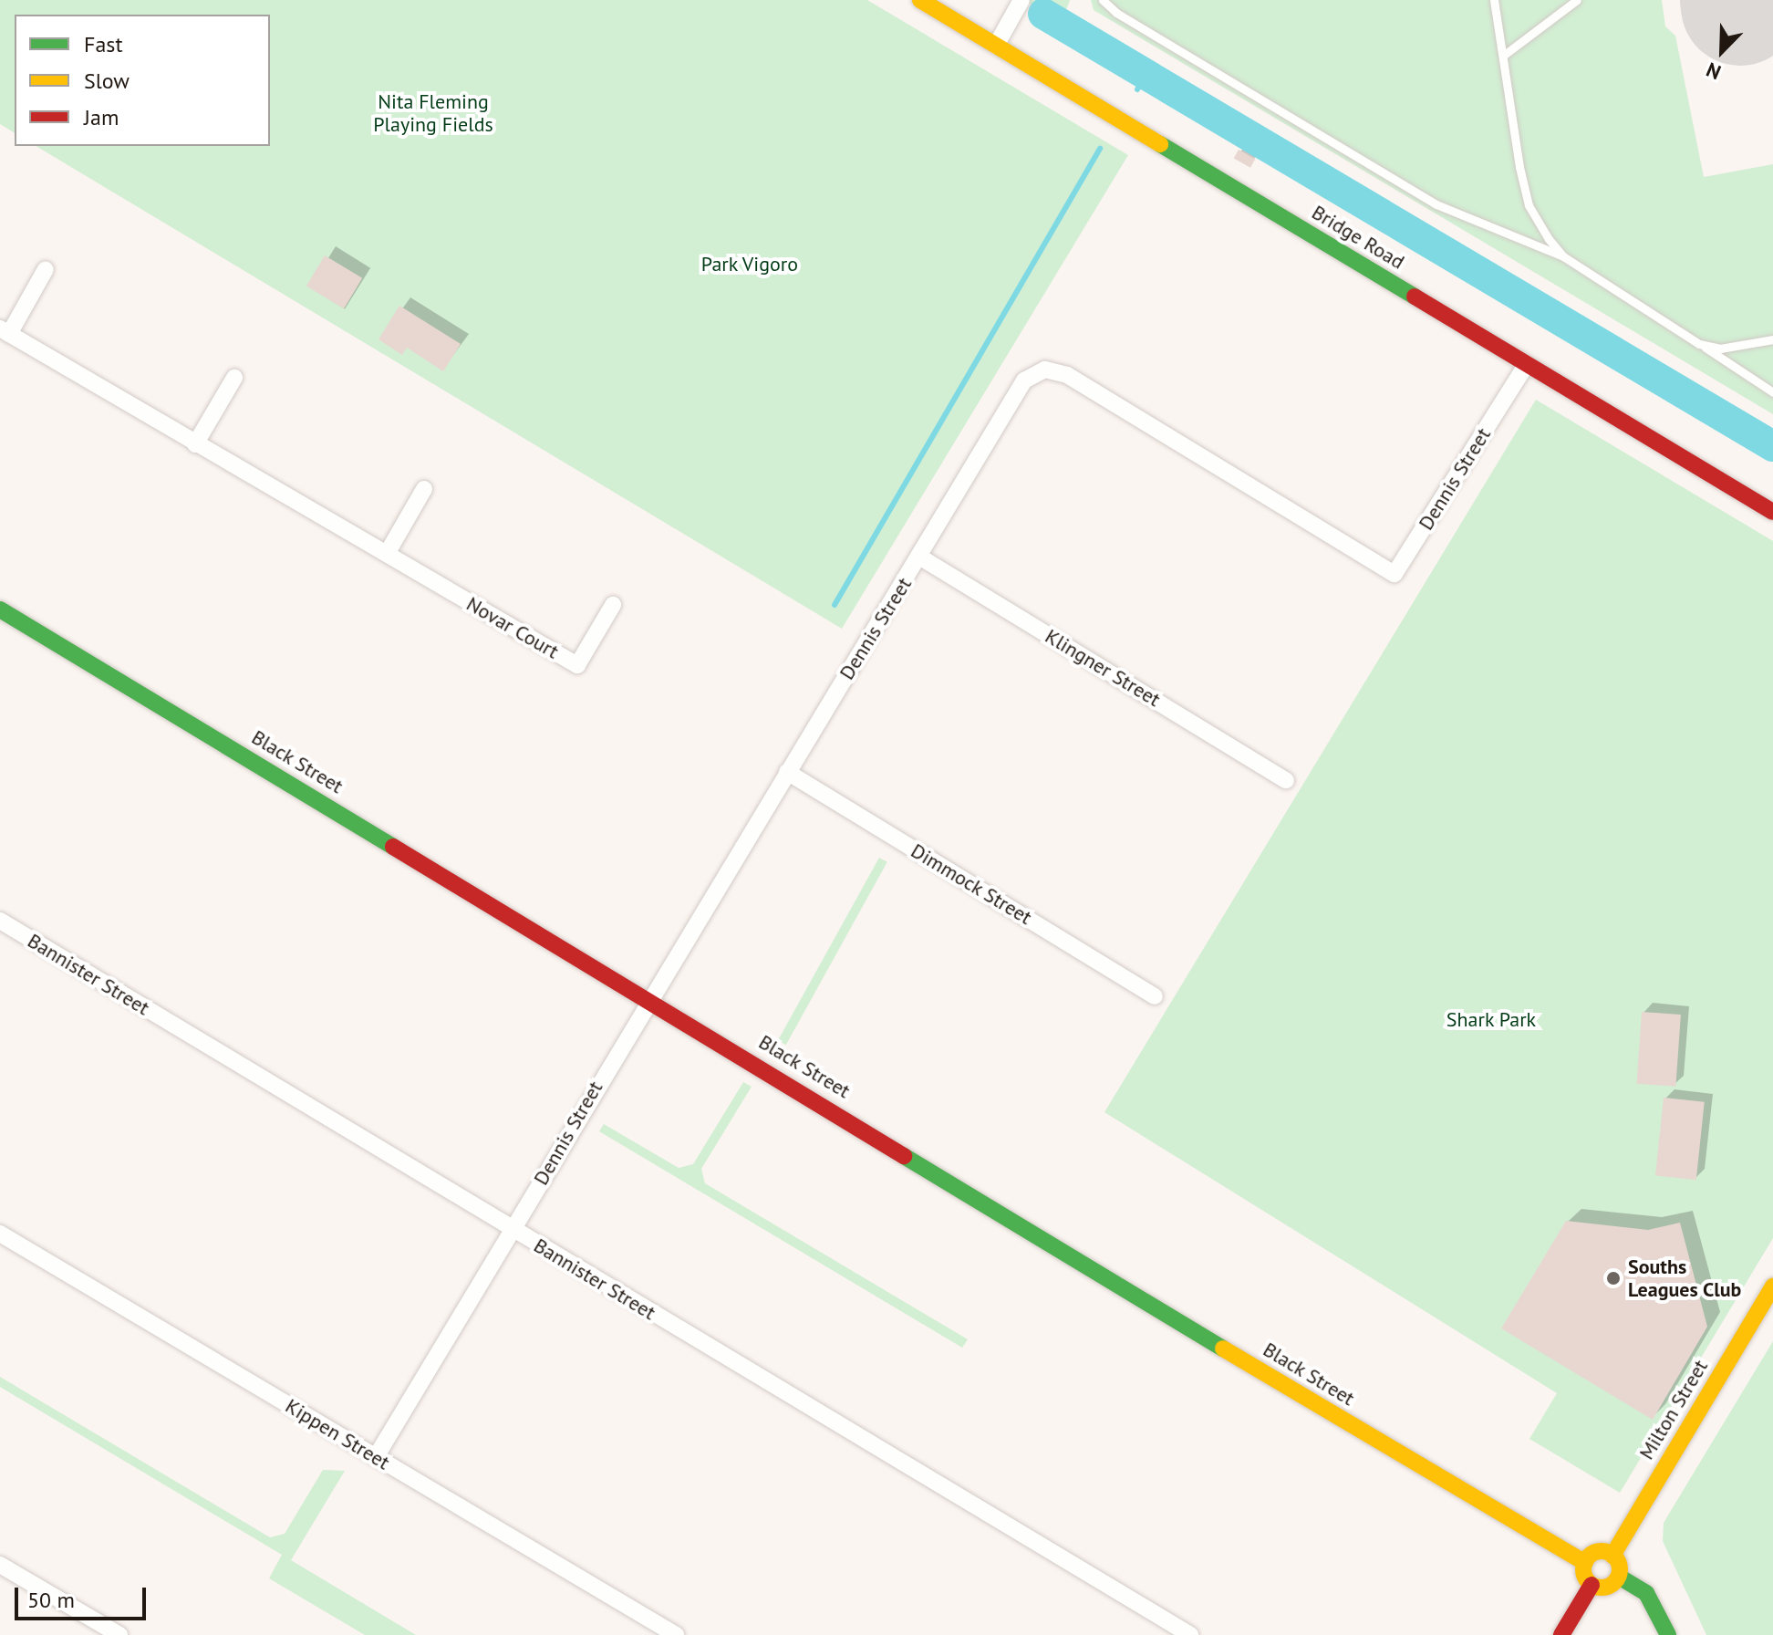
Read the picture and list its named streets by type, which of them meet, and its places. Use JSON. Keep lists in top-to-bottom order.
{
  "streets": {
    "street": [
      "Bridge Road",
      "Dennis Street",
      "Novar Court",
      "Klingner Street",
      "Black Street",
      "Dimmock Street",
      "Bannister Street",
      "Milton Street",
      "Kippen Street"
    ]
  },
  "crossings": [
    ["Bridge Road", "Dennis Street"],
    ["Dennis Street", "Klingner Street"],
    ["Dennis Street", "Black Street"],
    ["Dennis Street", "Dimmock Street"],
    ["Dennis Street", "Bannister Street"],
    ["Dennis Street", "Kippen Street"],
    ["Black Street", "Milton Street"]
  ],
  "parks": ["Nita Fleming Playing Fields", "Park Vigoro", "Shark Park"],
  "places": ["Souths Leagues Club"],
  "legend": ["Fast", "Slow", "Jam"],
  "scale_bar": "50 m",
  "north": "bottom left"
}
